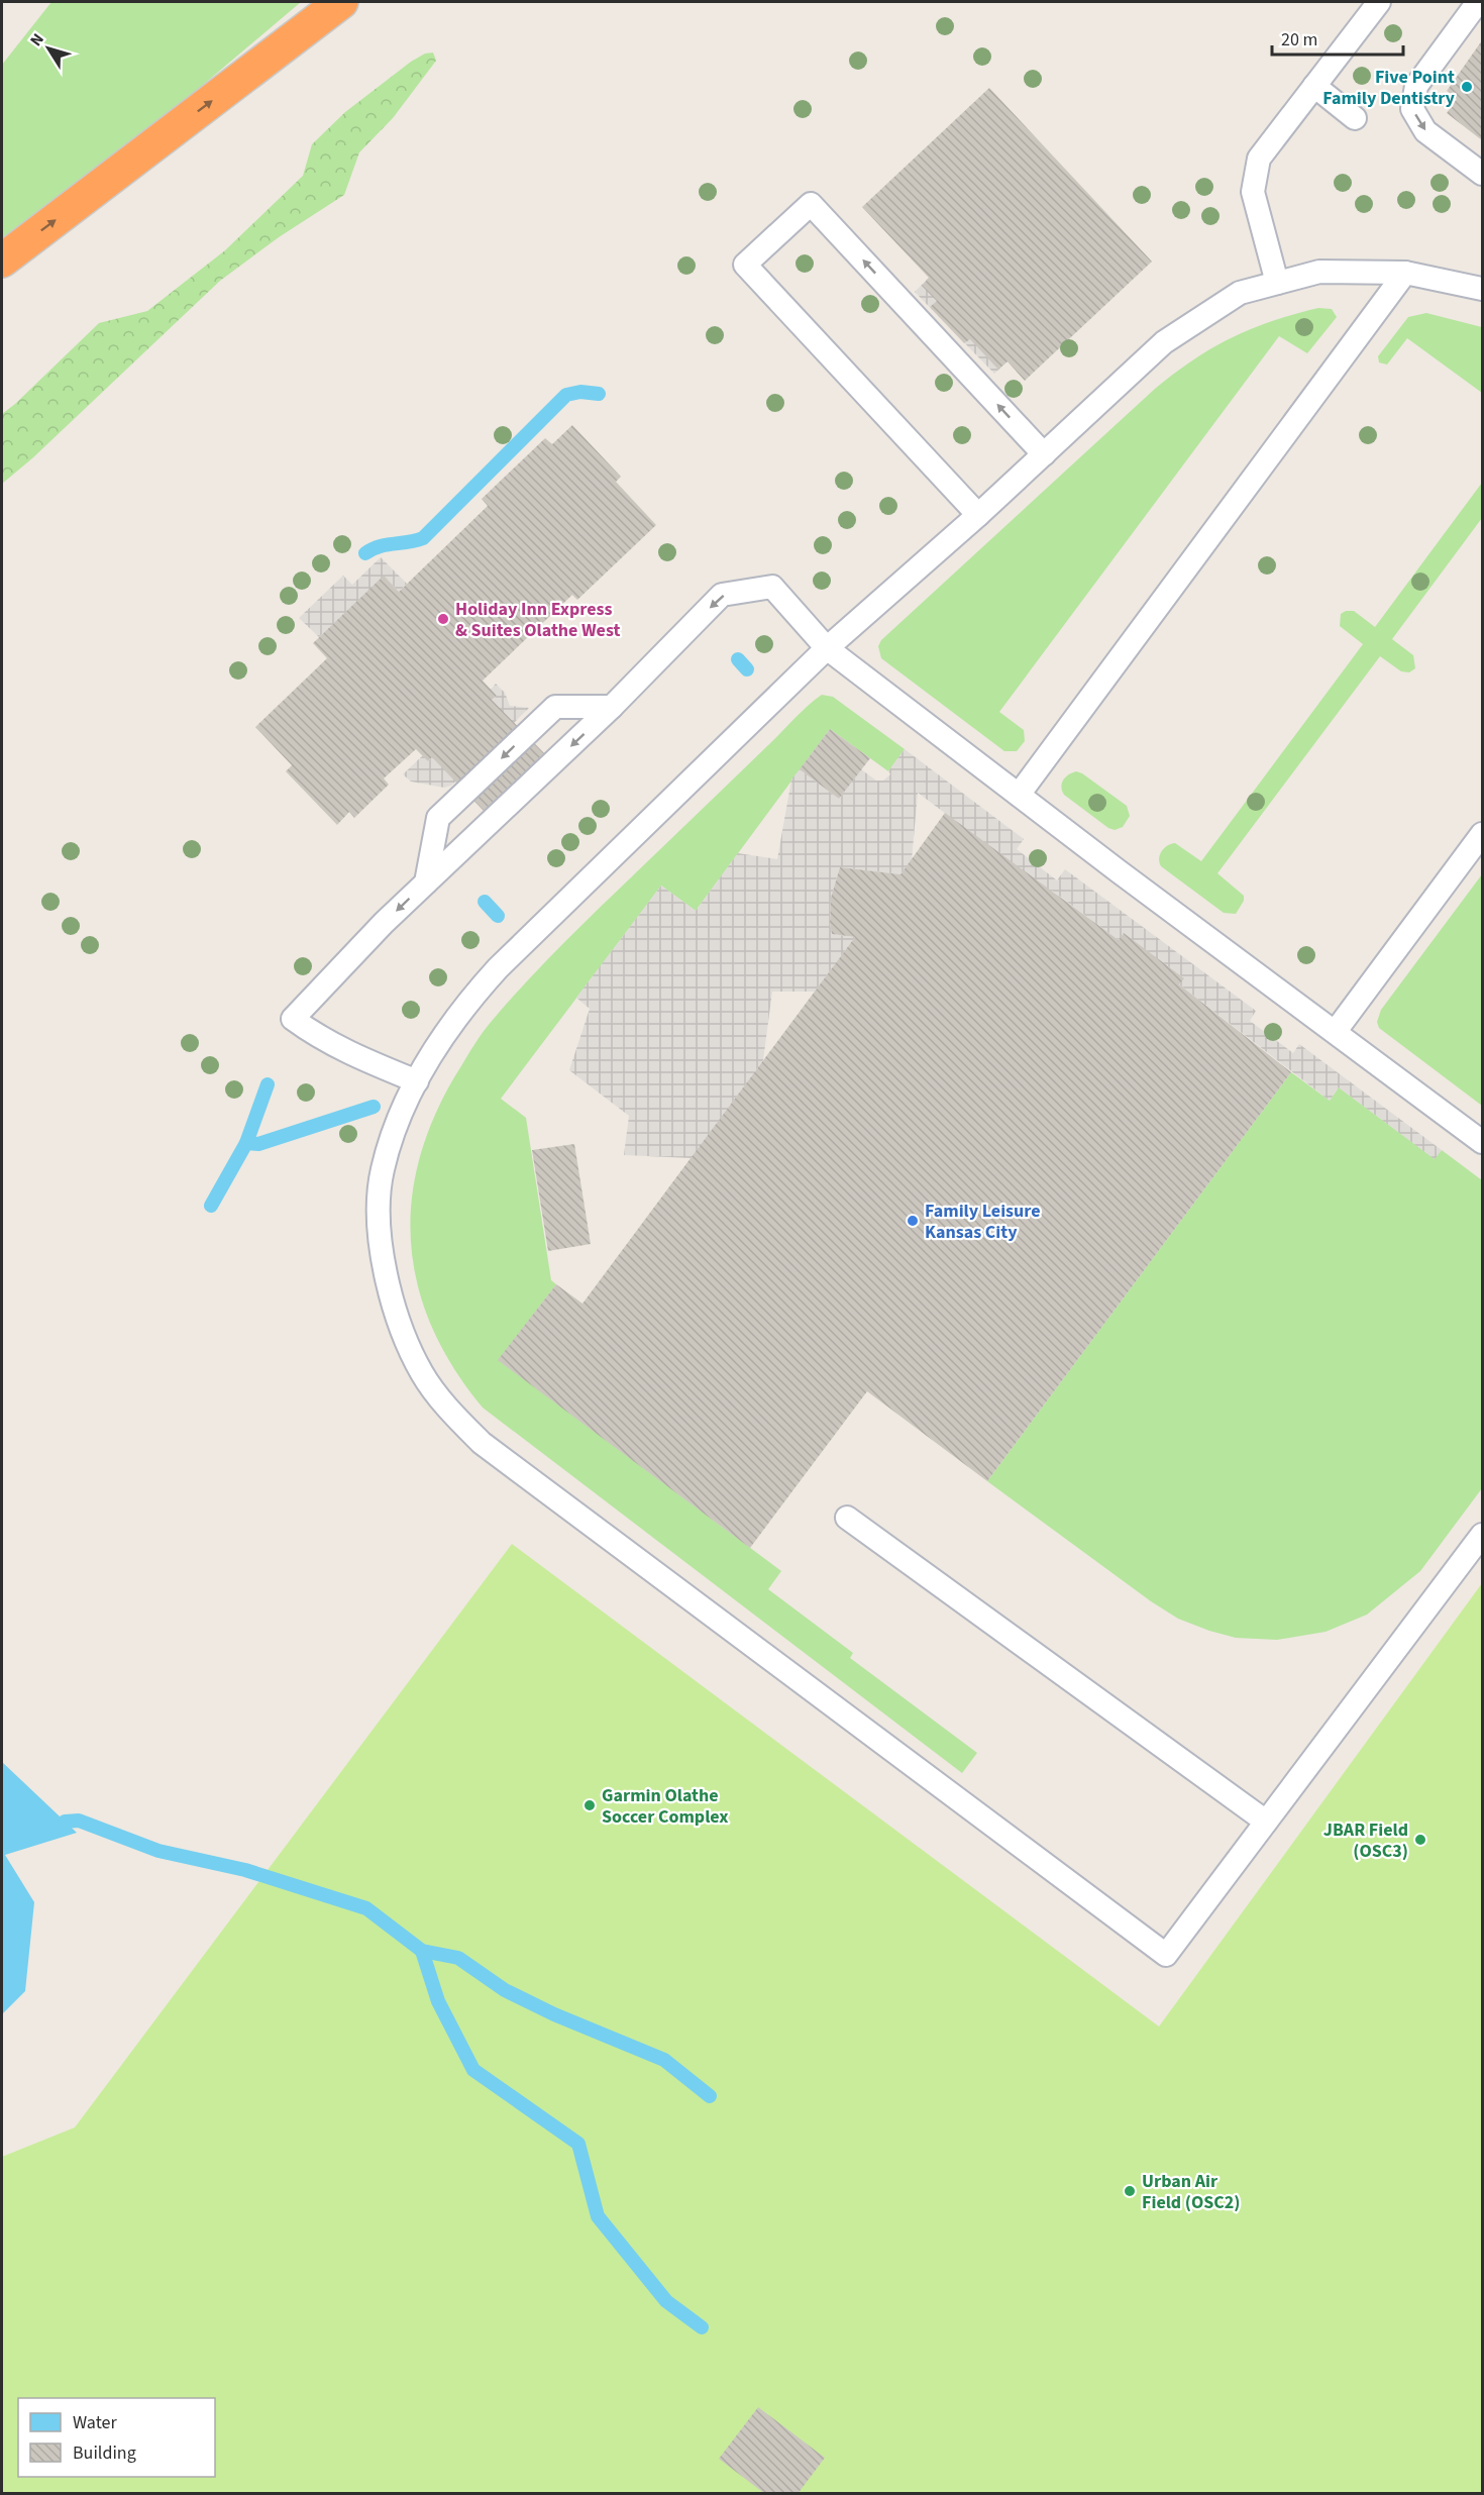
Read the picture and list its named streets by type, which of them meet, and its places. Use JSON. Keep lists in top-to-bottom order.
{
  "places": [
    "Five Point Family Dentistry",
    "Holiday Inn Express & Suites Olathe West",
    "Family Leisure Kansas City",
    "Garmin Olathe Soccer Complex",
    "JBAR Field (OSC3)",
    "Urban Air Field (OSC2)"
  ],
  "legend": ["Water", "Building"],
  "scale_bar": "20 m",
  "north": "top left"
}
